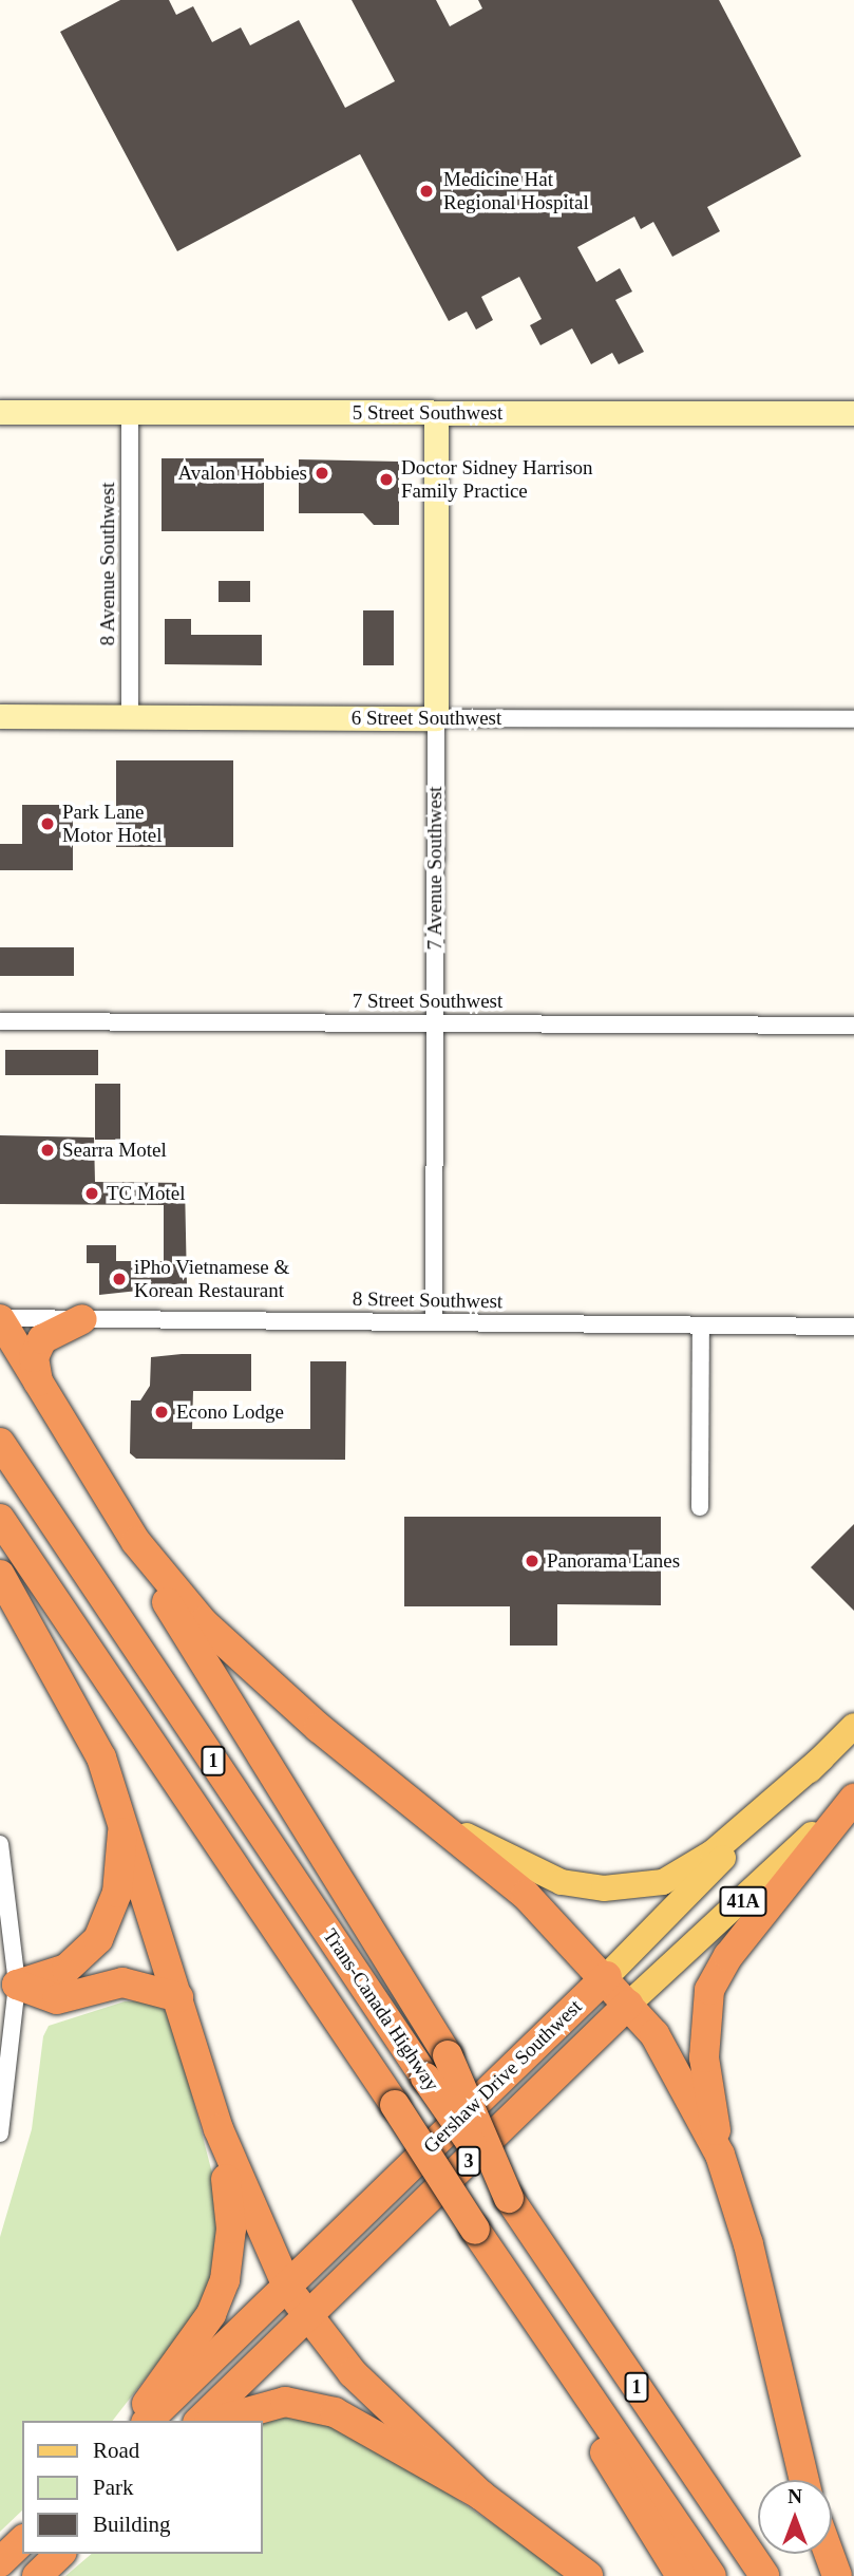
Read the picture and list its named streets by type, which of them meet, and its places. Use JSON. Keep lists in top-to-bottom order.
{
  "streets": {
    "highway": [
      "1",
      "Trans-Canada Highway",
      "Gershaw Drive Southwest",
      "3"
    ],
    "main road": ["41A"],
    "street": [
      "5 Street Southwest",
      "8 Avenue Southwest",
      "6 Street Southwest",
      "7 Avenue Southwest",
      "7 Street Southwest",
      "8 Street Southwest"
    ]
  },
  "crossings": [
    ["5 Street Southwest", "8 Avenue Southwest"],
    ["5 Street Southwest", "7 Avenue Southwest"],
    ["8 Avenue Southwest", "6 Street Southwest"],
    ["6 Street Southwest", "7 Avenue Southwest"],
    ["7 Avenue Southwest", "7 Street Southwest"],
    ["7 Avenue Southwest", "8 Street Southwest"]
  ],
  "places": [
    "Medicine Hat Regional Hospital",
    "Avalon Hobbies",
    "Doctor Sidney Harrison Family Practice",
    "Park Lane Motor Hotel",
    "Searra Motel",
    "TC Motel",
    "iPho Vietnamese & Korean Restaurant",
    "Econo Lodge",
    "Panorama Lanes"
  ],
  "legend": ["Road", "Park", "Building"],
  "north": "top"
}
